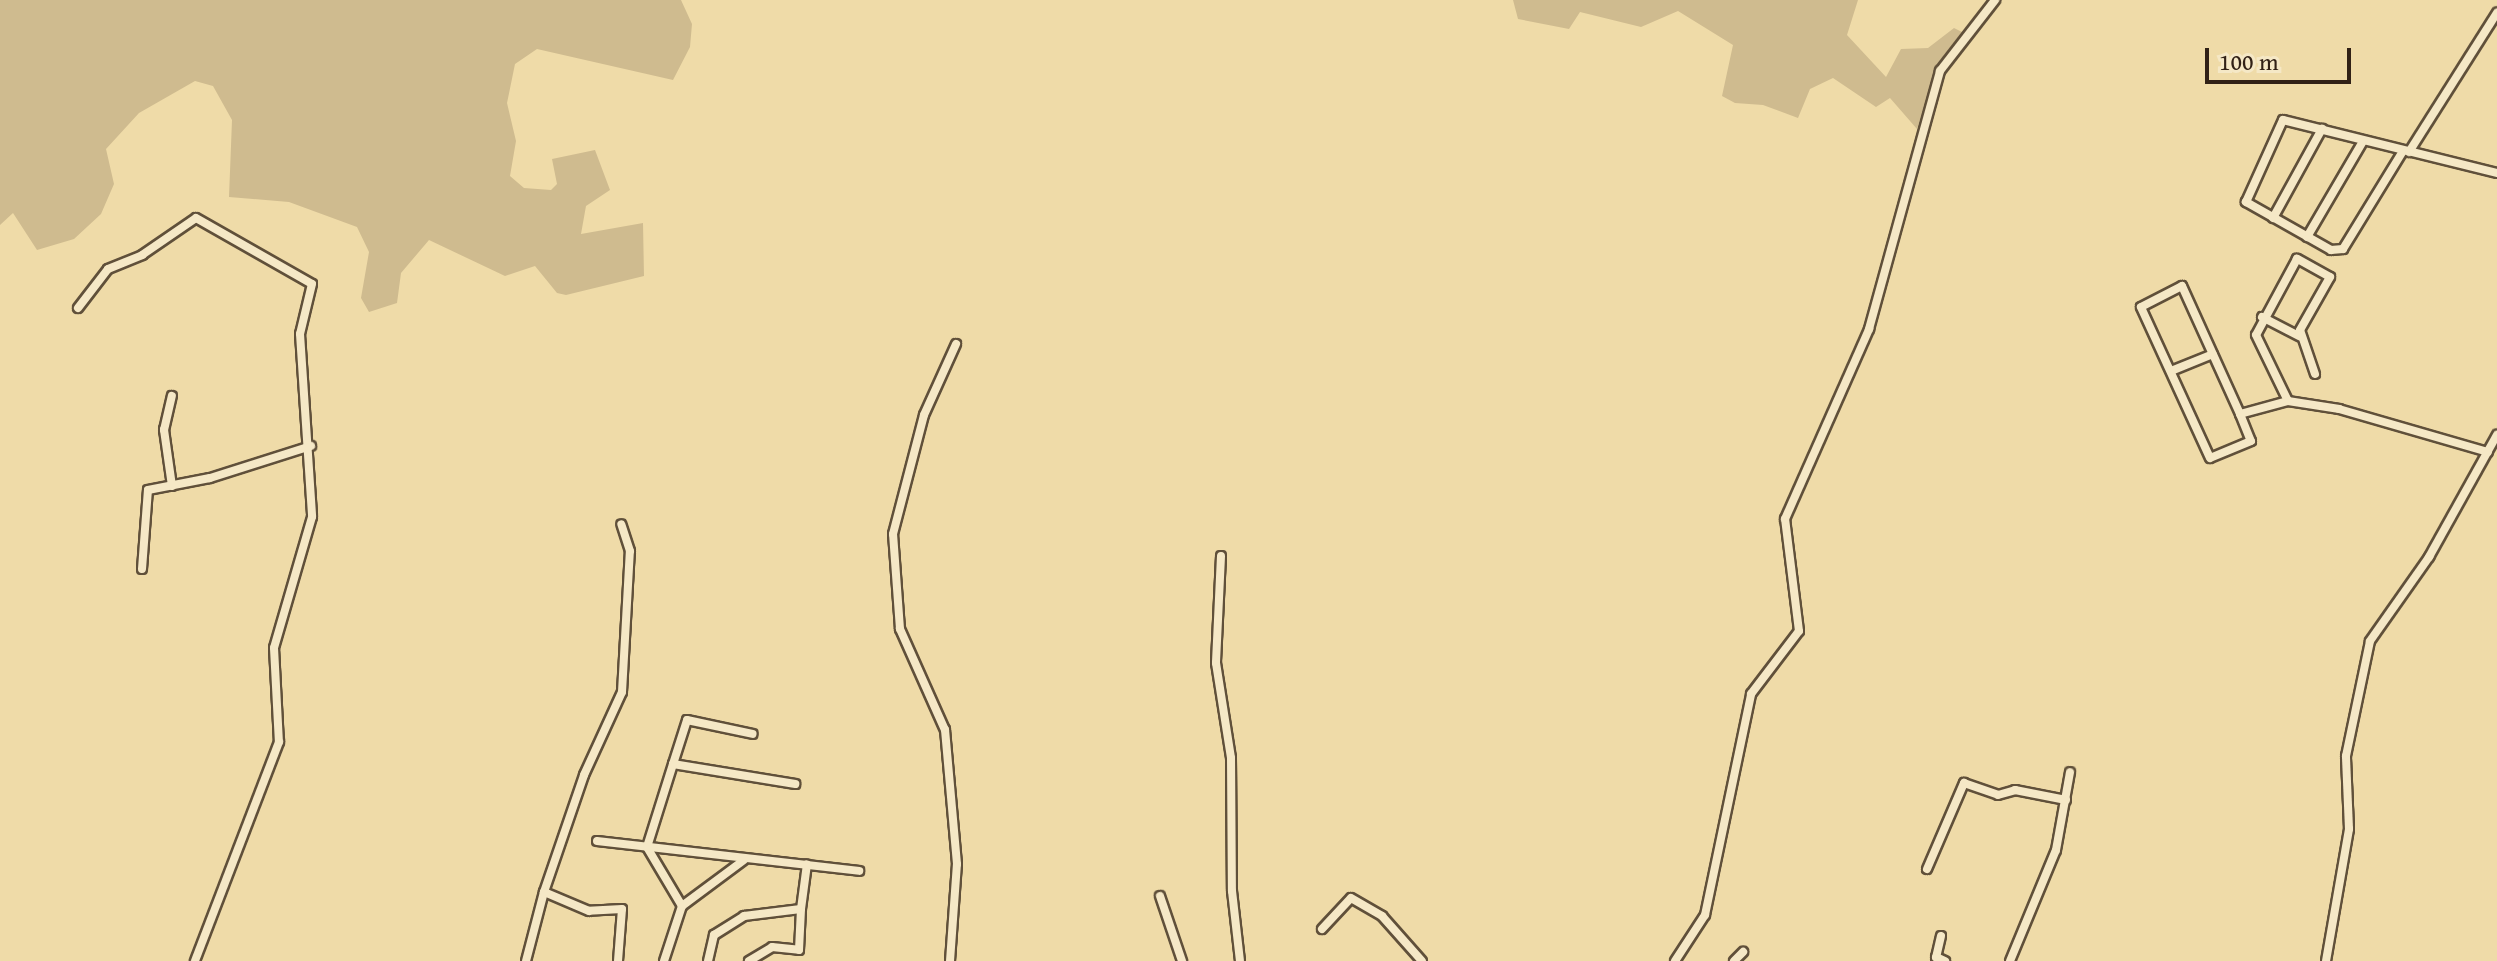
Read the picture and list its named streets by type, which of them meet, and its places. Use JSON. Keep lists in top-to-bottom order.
{
  "scale_bar": "100 m"
}
